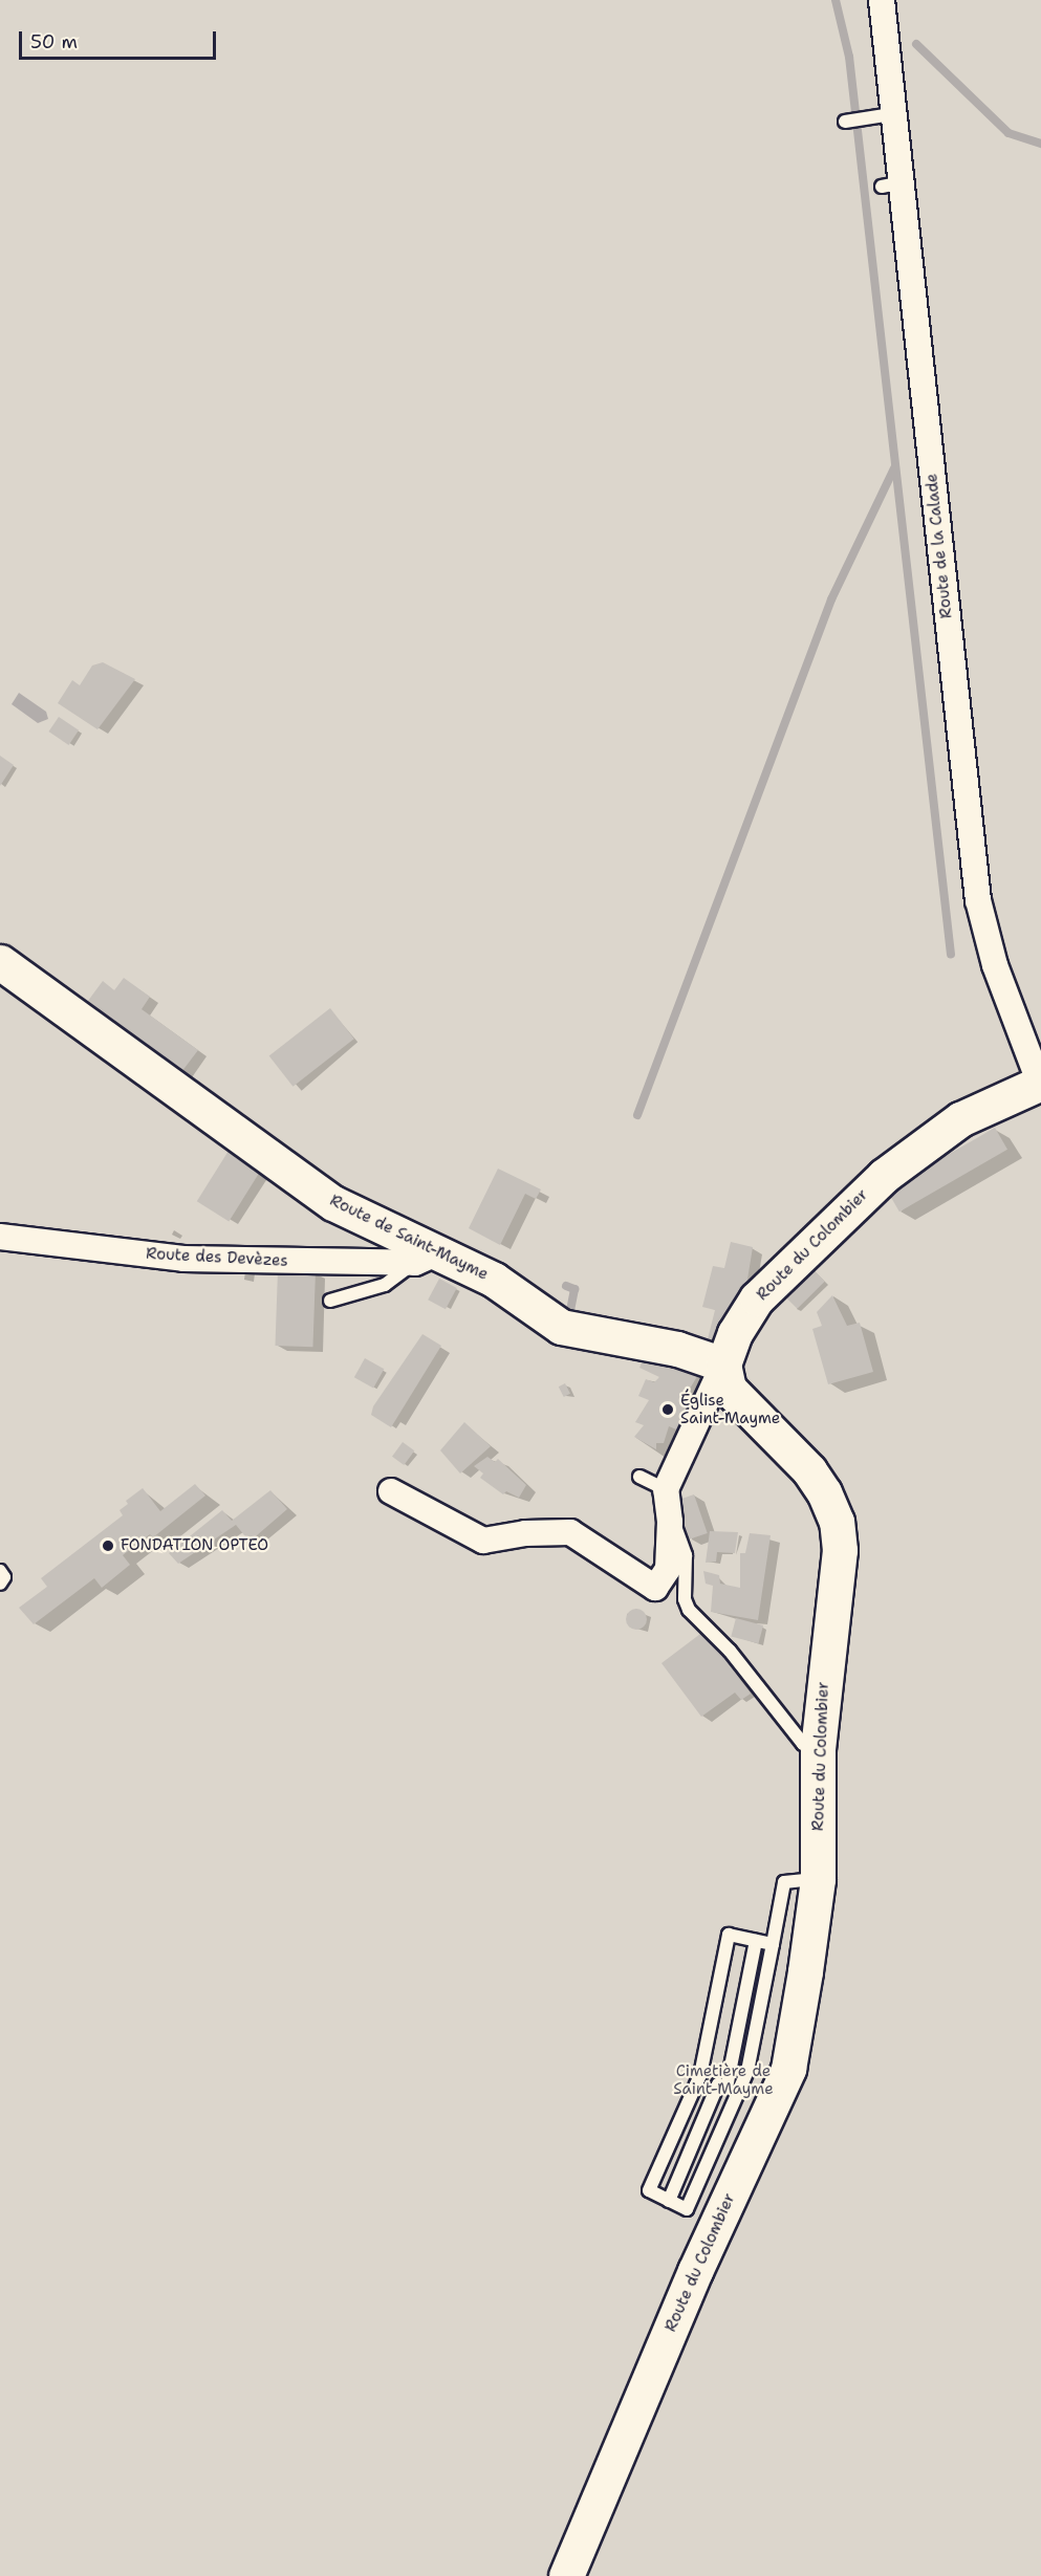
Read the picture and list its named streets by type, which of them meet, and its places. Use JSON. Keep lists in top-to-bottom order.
{
  "streets": {
    "street": [
      "Route de la Calade",
      "Route de Saint-Mayme",
      "Route du Colombier",
      "Route des Devèzes"
    ]
  },
  "crossings": [
    ["Route de la Calade", "Route du Colombier"],
    ["Route de Saint-Mayme", "Route du Colombier"],
    ["Route de Saint-Mayme", "Route des Devèzes"]
  ],
  "parks": ["Cimetière de Saint-Mayme"],
  "places": ["Église Saint-Mayme", "FONDATION OPTEO"],
  "scale_bar": "50 m"
}
